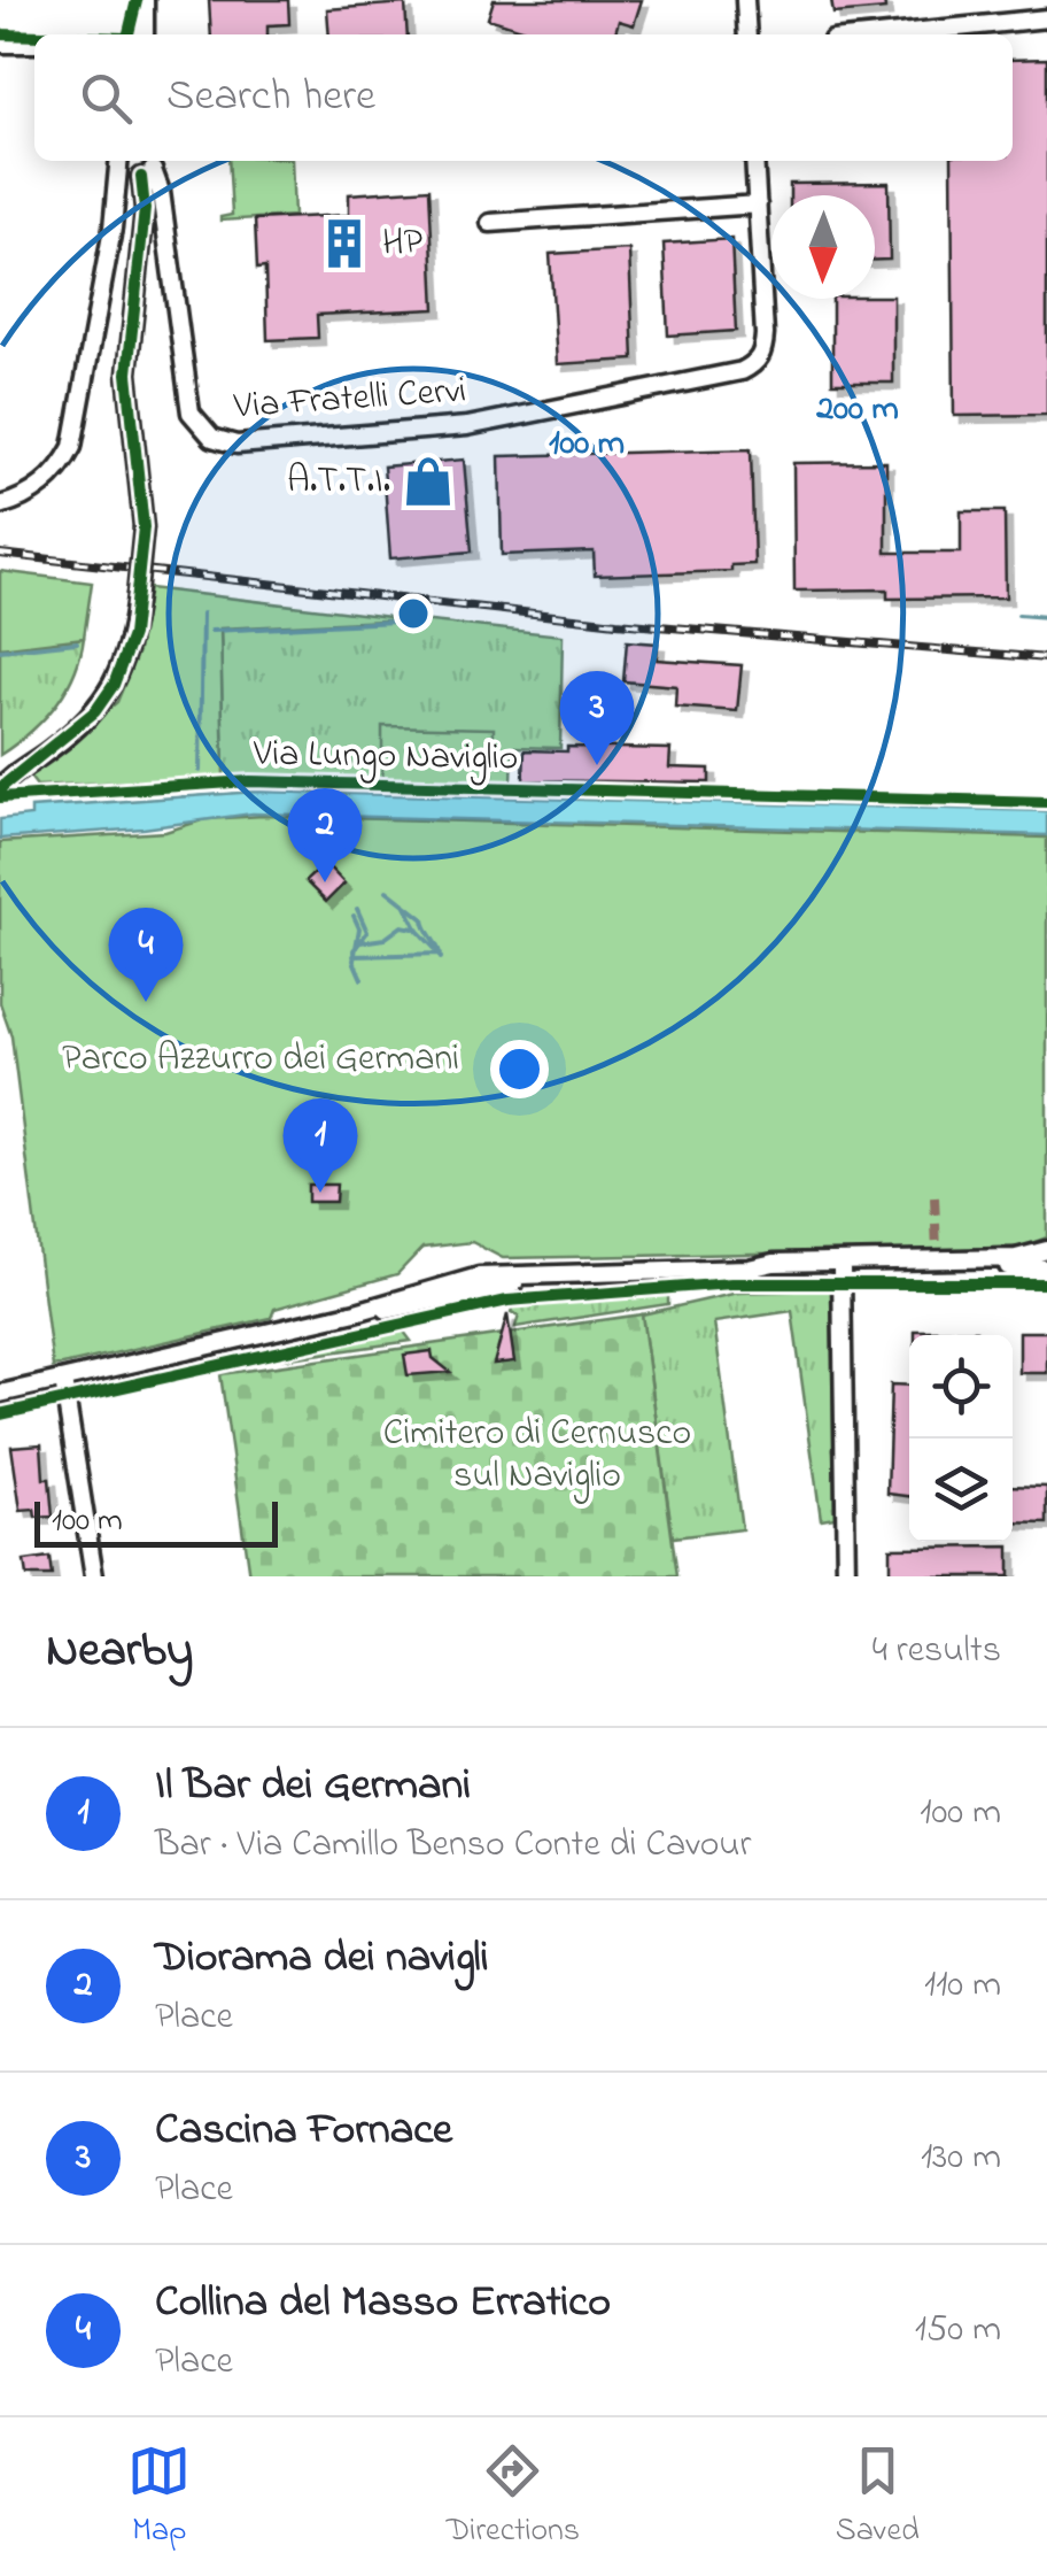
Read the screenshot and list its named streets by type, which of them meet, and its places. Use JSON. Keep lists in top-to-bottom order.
{
  "streets": {
    "street": ["Via Fratelli Cervi"],
    "cycle path": ["Via Lungo Naviglio"]
  },
  "parks": ["Parco Azzurro dei Germani", "Cimitero di Cernusco sul Naviglio"],
  "places": {
    "building": ["HP"],
    "shop": ["A.T.T.I."]
  },
  "scale_bar": "100 m",
  "north": "bottom",
  "page": {
    "search": "Search here",
    "pins": [
      "3",
      "2",
      "4",
      "1"
    ],
    "scale": "100 m",
    "heading": ["Nearby", "4 results"],
    "list": [
      {
        "mark": "1",
        "name": "Il Bar dei Germani",
        "note": "Bar · Via Camillo Benso Conte di Cavour",
        "value": "100 m"
      },
      {
        "mark": "2",
        "name": "Diorama dei navigli",
        "note": "Place",
        "value": "110 m"
      },
      {
        "mark": "3",
        "name": "Cascina Fornace",
        "note": "Place",
        "value": "130 m"
      },
      {
        "mark": "4",
        "name": "Collina del Masso Erratico",
        "note": "Place",
        "value": "150 m"
      }
    ],
    "nav": ["Map", "Directions", "Saved"]
  },
  "rings": ["200 m", "100 m"]
}
